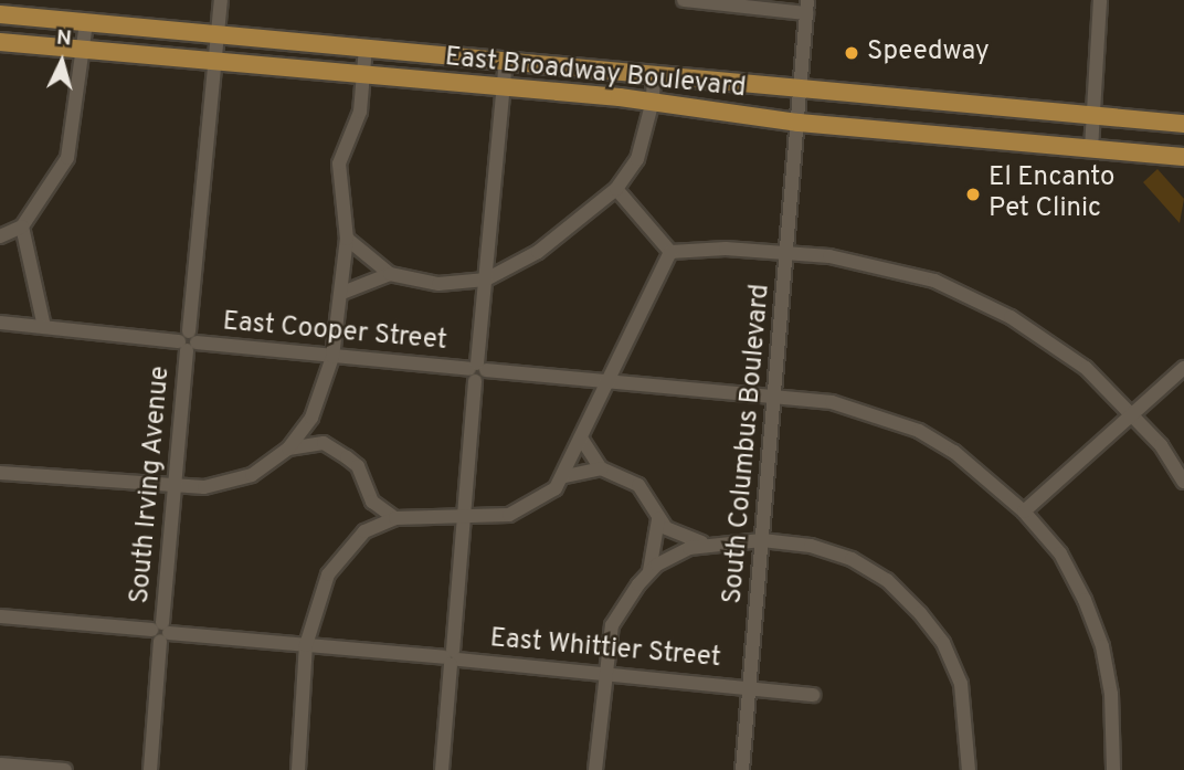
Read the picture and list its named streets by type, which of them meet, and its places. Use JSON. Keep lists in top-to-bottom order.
{
  "streets": {
    "main road": ["East Broadway Boulevard"],
    "street": [
      "East Cooper Street",
      "South Columbus Boulevard",
      "South Irving Avenue",
      "East Whittier Street"
    ]
  },
  "crossings": [
    ["East Broadway Boulevard", "South Columbus Boulevard"],
    ["East Broadway Boulevard", "South Irving Avenue"],
    ["East Cooper Street", "South Columbus Boulevard"],
    ["East Cooper Street", "South Irving Avenue"],
    ["South Columbus Boulevard", "East Whittier Street"],
    ["South Irving Avenue", "East Whittier Street"]
  ],
  "places": ["Speedway", "El Encanto Pet Clinic"],
  "north": "top"
}
